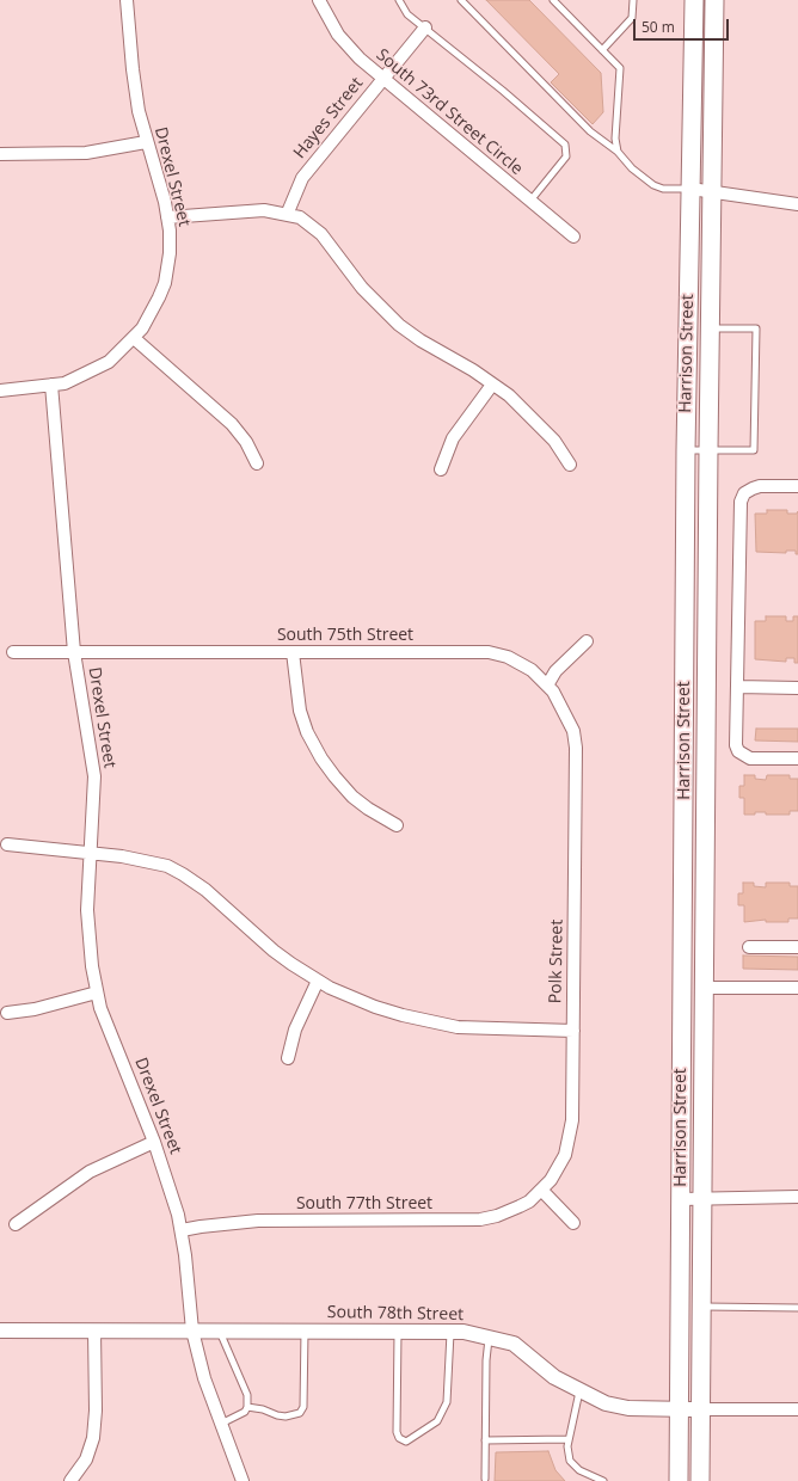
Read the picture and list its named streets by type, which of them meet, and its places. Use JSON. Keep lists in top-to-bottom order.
{
  "streets": {
    "main road": ["Harrison Street"],
    "street": [
      "South 73rd Street Circle",
      "Hayes Street",
      "Drexel Street",
      "South 75th Street",
      "Polk Street",
      "South 77th Street",
      "South 78th Street"
    ]
  },
  "crossings": [
    ["South 73rd Street Circle", "Hayes Street"],
    ["Drexel Street", "South 75th Street"],
    ["Drexel Street", "South 77th Street"],
    ["Drexel Street", "South 78th Street"],
    ["Harrison Street", "South 78th Street"],
    ["South 75th Street", "Polk Street"],
    ["Polk Street", "South 77th Street"]
  ],
  "scale_bar": "50 m"
}
